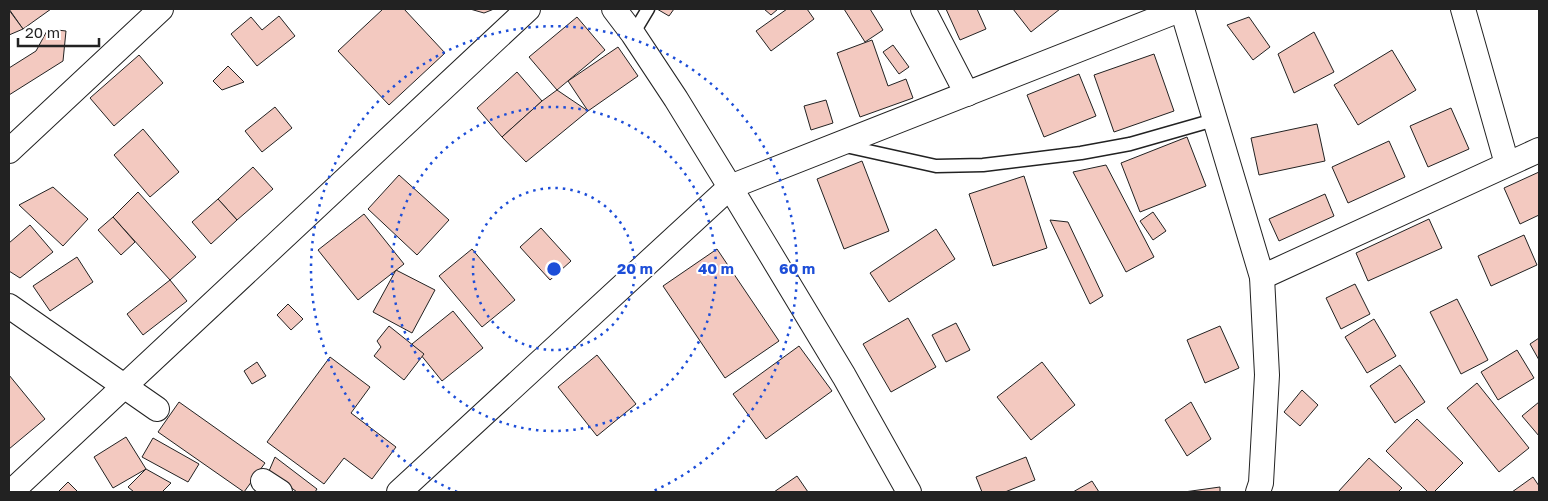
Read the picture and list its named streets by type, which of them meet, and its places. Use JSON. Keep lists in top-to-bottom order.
{
  "scale_bar": "20 m",
  "rings": ["20 m", "40 m", "60 m"]
}
